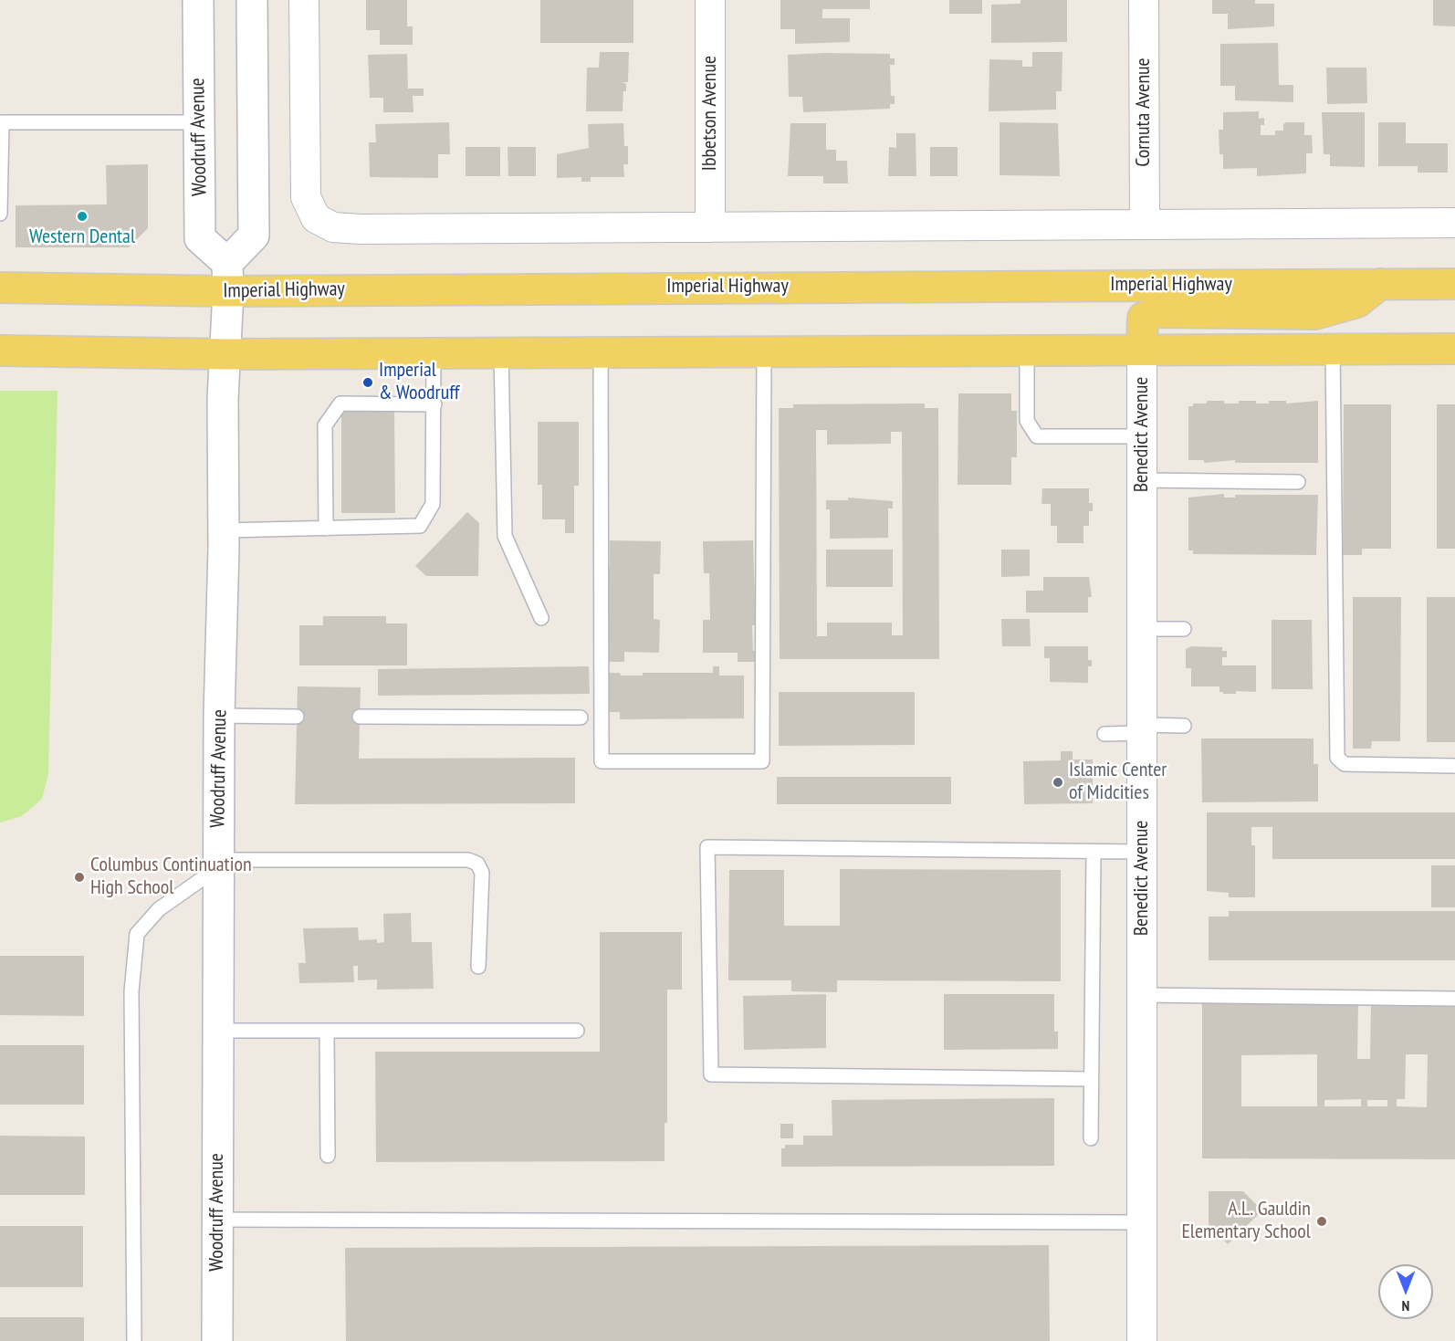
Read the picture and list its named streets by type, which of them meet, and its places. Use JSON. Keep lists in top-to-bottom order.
{
  "streets": {
    "main road": ["Woodruff Avenue", "Imperial Highway"],
    "street": ["Cornuta Avenue", "Ibbetson Avenue", "Benedict Avenue"]
  },
  "crossings": [
    ["Woodruff Avenue", "Imperial Highway"]
  ],
  "places": [
    "Western Dental",
    "Imperial & Woodruff",
    "Islamic Center of Midcities",
    "Columbus Continuation High School",
    "A.L. Gauldin Elementary School"
  ],
  "north": "bottom"
}
